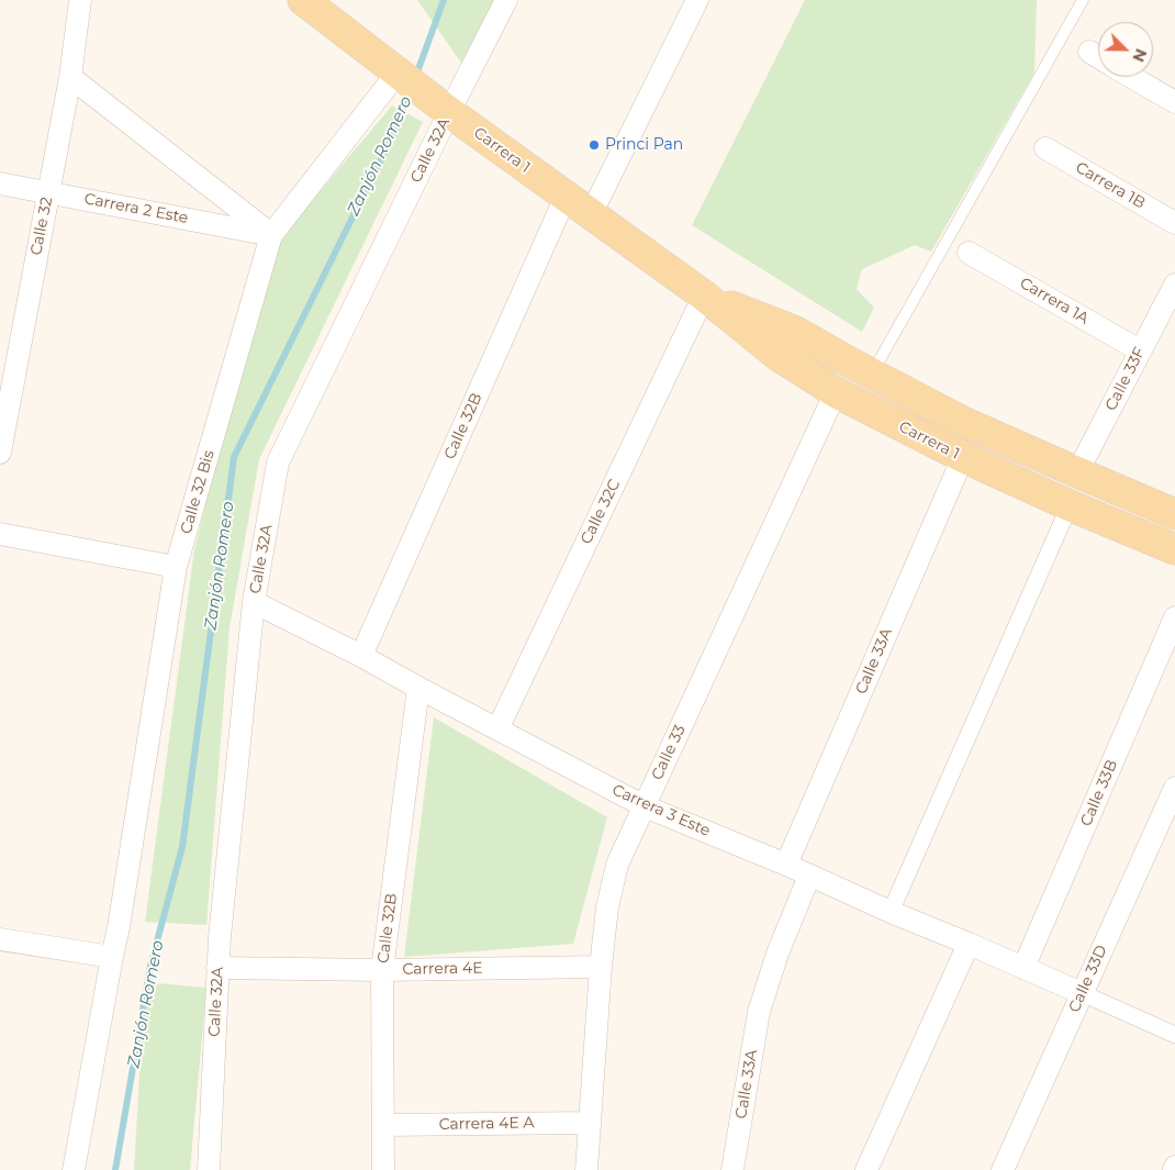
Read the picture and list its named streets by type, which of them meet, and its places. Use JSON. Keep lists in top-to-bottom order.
{
  "streets": {
    "main road": ["Carrera 1"],
    "street": [
      "Calle 32A",
      "Carrera 1B",
      "Carrera 2 Este",
      "Calle 32",
      "Carrera 1A",
      "Calle 33F",
      "Calle 32B",
      "Calle 32 Bis",
      "Calle 32C",
      "Calle 33A",
      "Calle 33",
      "Calle 33B",
      "Carrera 3 Este",
      "Carrera 4E",
      "Calle 33D",
      "Carrera 4E A"
    ]
  },
  "crossings": [
    ["Calle 32A", "Carrera 1"],
    ["Calle 32A", "Carrera 3 Este"],
    ["Calle 32A", "Carrera 4E"],
    ["Carrera 1", "Calle 33F"],
    ["Carrera 1", "Calle 32B"],
    ["Carrera 1", "Calle 32 Bis"],
    ["Carrera 1", "Calle 32C"],
    ["Carrera 1", "Calle 33A"],
    ["Carrera 1", "Calle 33"],
    ["Carrera 2 Este", "Calle 32"],
    ["Carrera 2 Este", "Calle 32 Bis"],
    ["Carrera 1A", "Calle 33F"],
    ["Calle 32B", "Carrera 3 Este"],
    ["Calle 32B", "Carrera 4E"],
    ["Calle 32B", "Carrera 4E A"],
    ["Calle 32C", "Carrera 3 Este"],
    ["Calle 33A", "Carrera 3 Este"],
    ["Calle 33", "Carrera 3 Este"],
    ["Calle 33", "Carrera 4E"],
    ["Calle 33", "Carrera 4E A"],
    ["Calle 33B", "Carrera 3 Este"],
    ["Carrera 3 Este", "Calle 33D"]
  ],
  "water": ["Zanjón Romero"],
  "places": ["Princi Pan"],
  "north": "bottom right"
}
